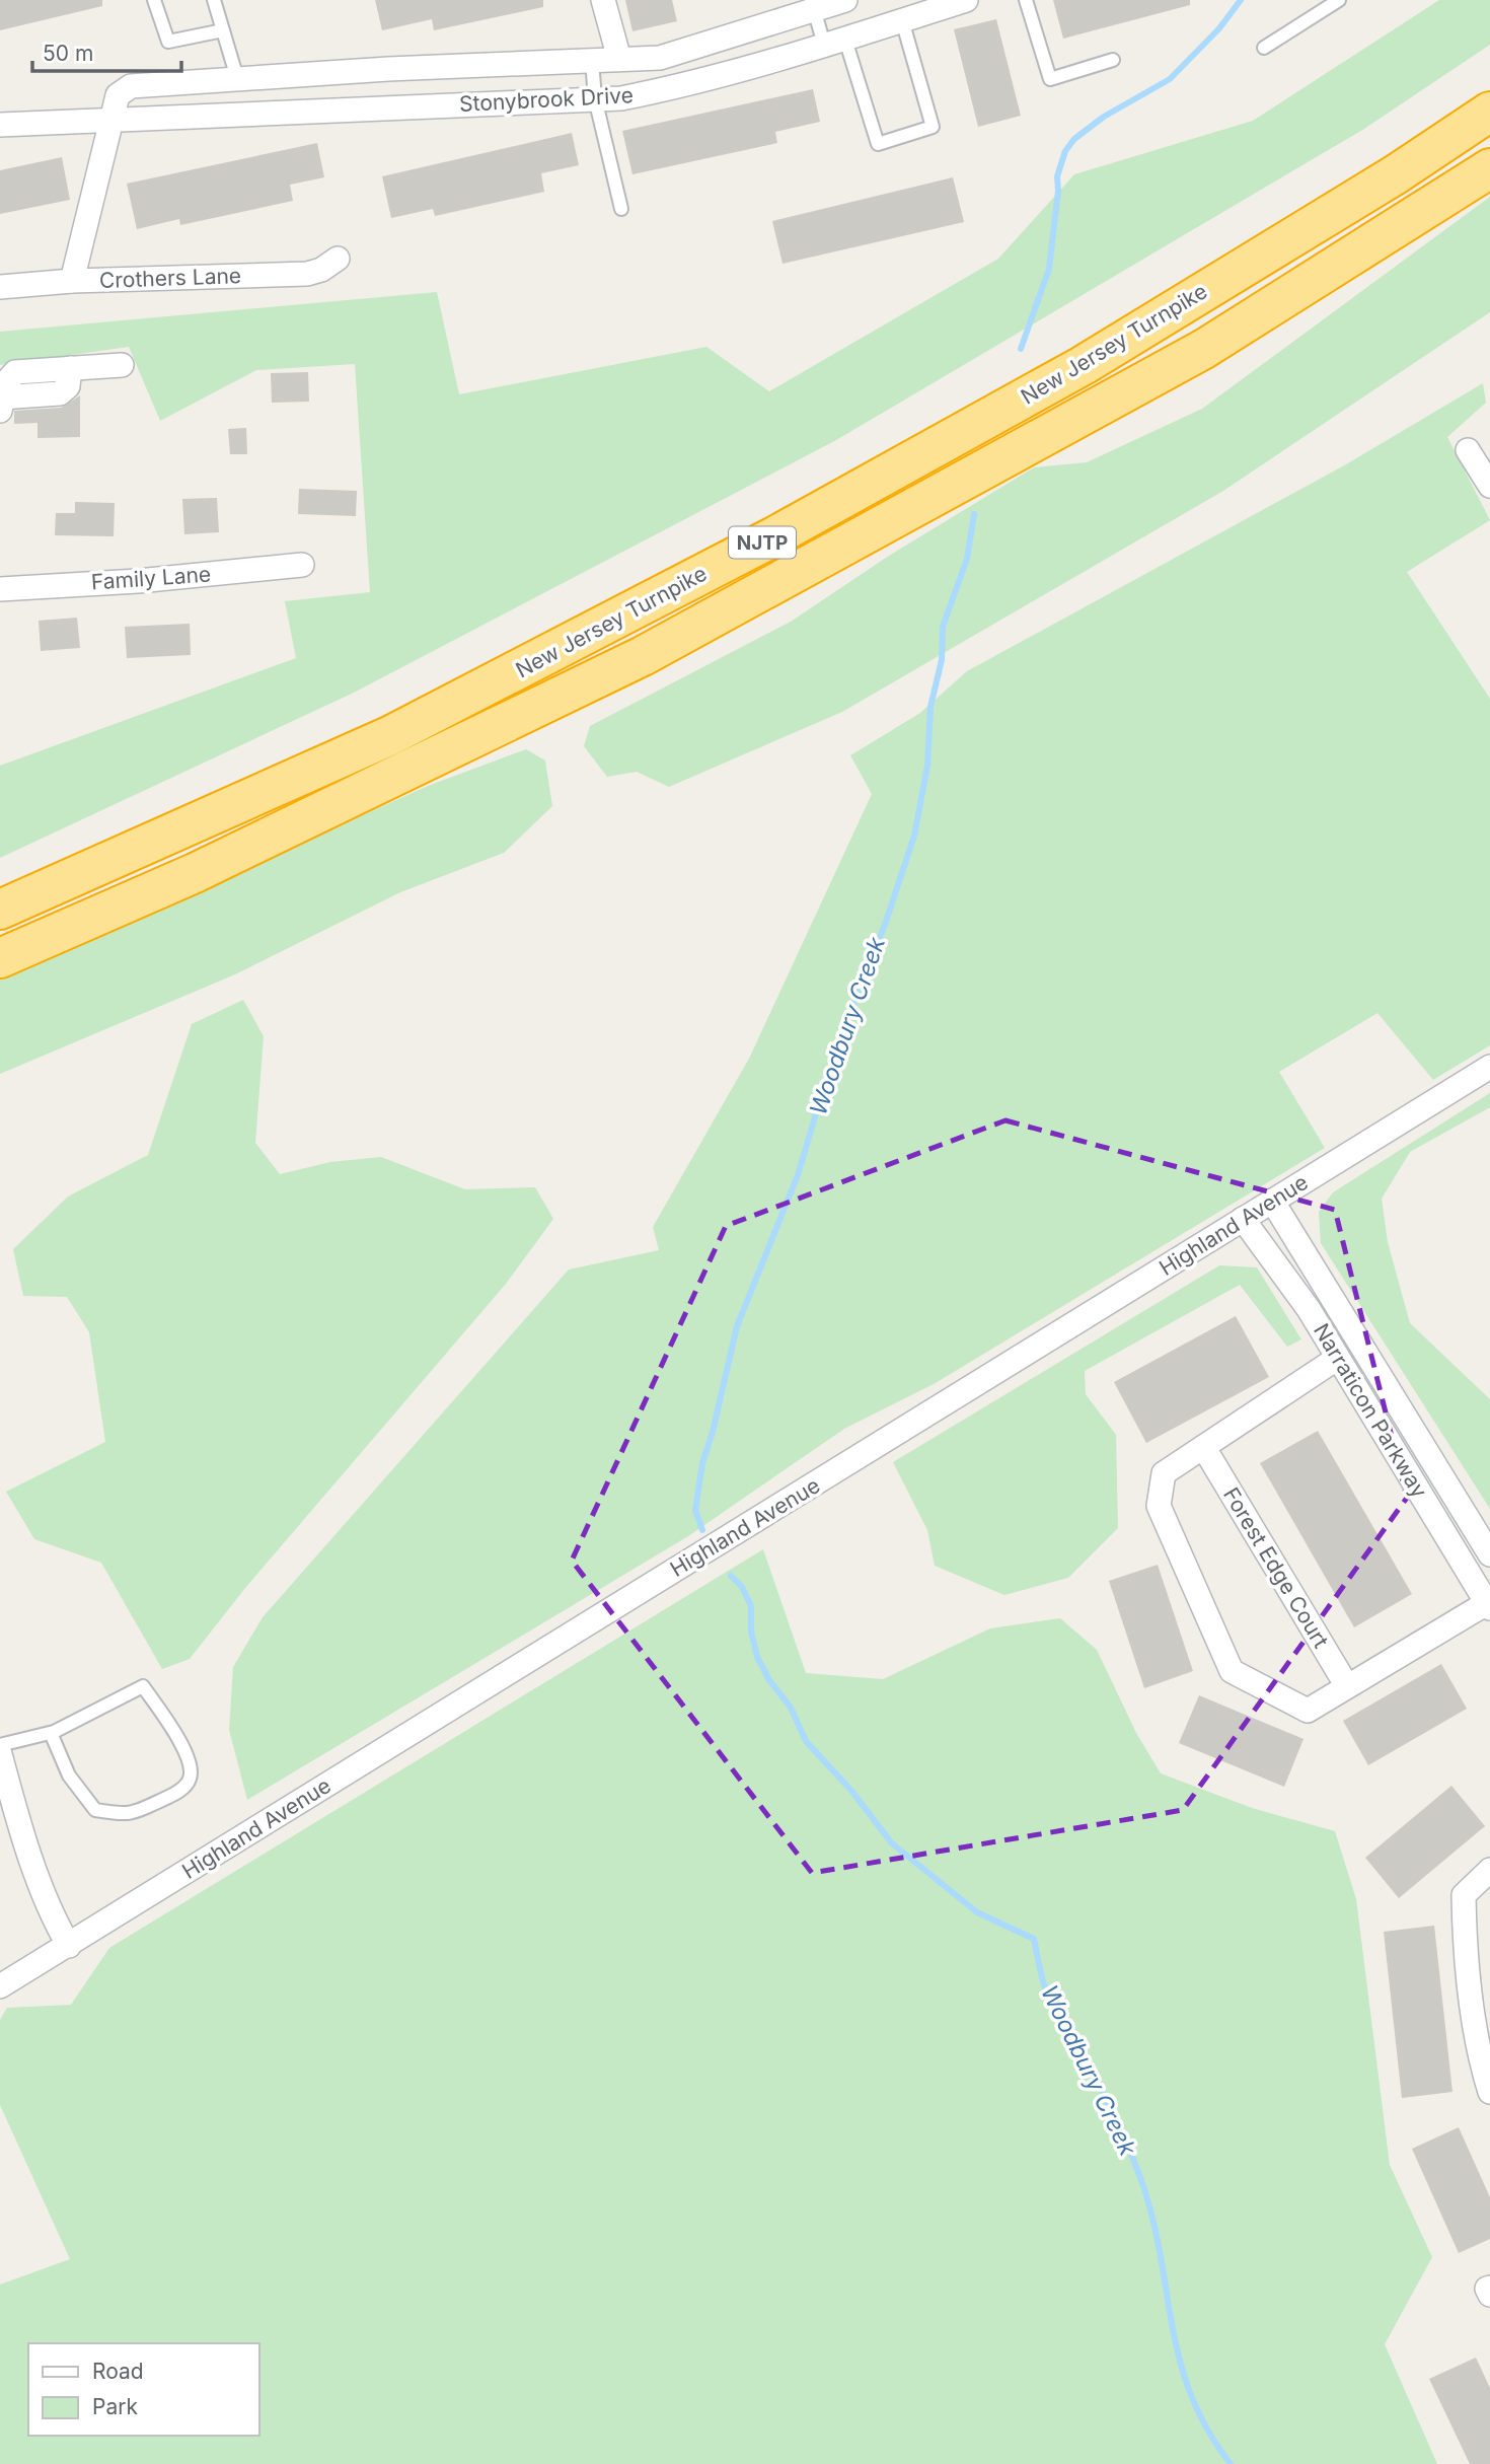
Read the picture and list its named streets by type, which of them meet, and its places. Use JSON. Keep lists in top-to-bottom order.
{
  "streets": {
    "highway": ["New Jersey Turnpike", "NJTP"],
    "street": [
      "Stonybrook Drive",
      "Crothers Lane",
      "Family Lane",
      "Highland Avenue",
      "Narraticon Parkway",
      "Forest Edge Court"
    ]
  },
  "crossings": [
    ["Highland Avenue", "Narraticon Parkway"]
  ],
  "water": ["Woodbury Creek"],
  "legend": ["Road", "Park"],
  "scale_bar": "50 m"
}
